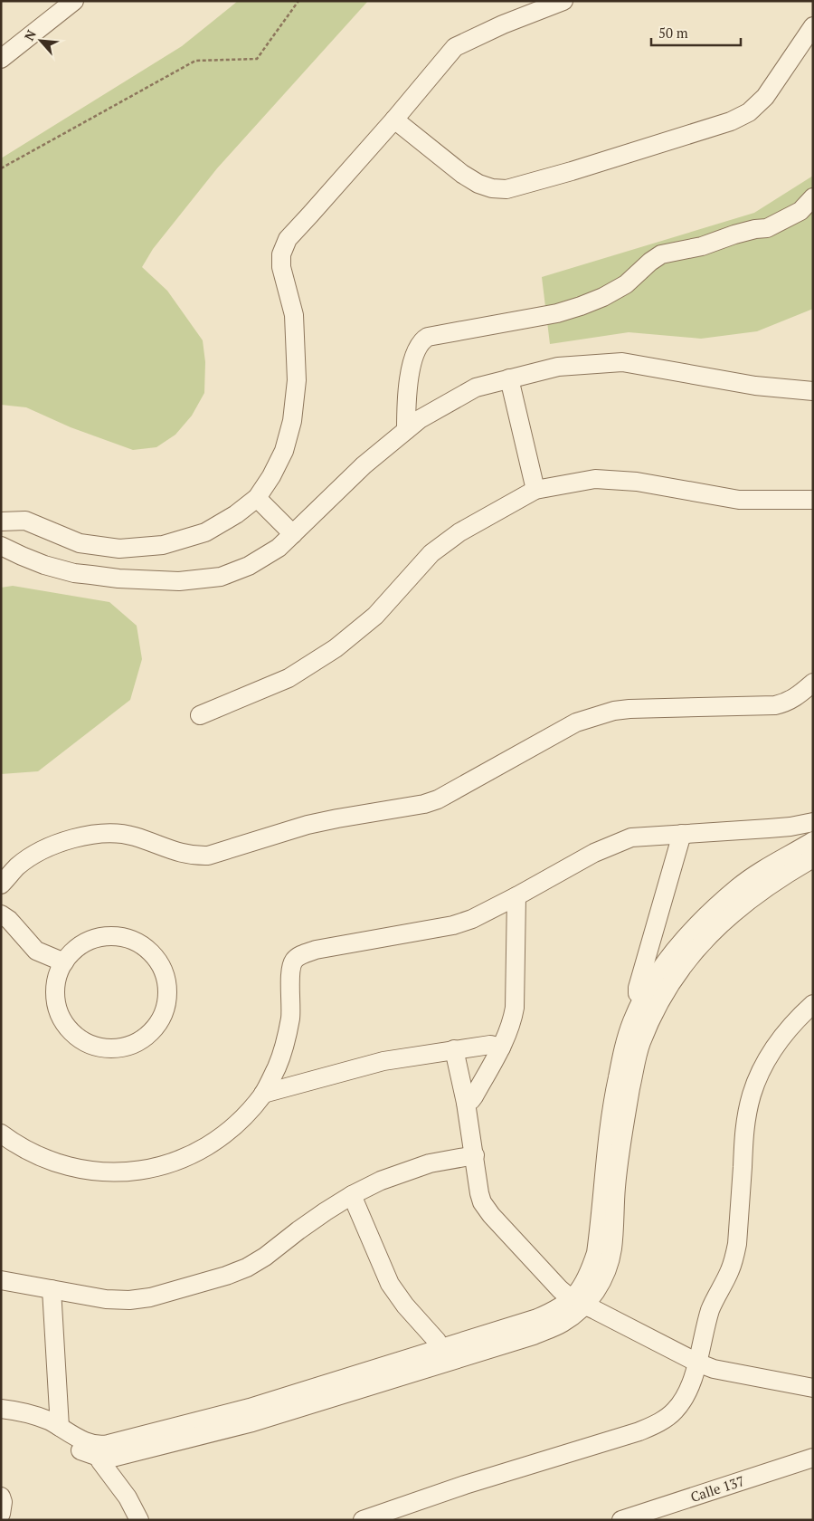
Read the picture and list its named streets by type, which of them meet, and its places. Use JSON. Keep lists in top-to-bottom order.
{
  "streets": {
    "street": ["Calle 137"]
  },
  "scale_bar": "50 m",
  "north": "top left"
}
